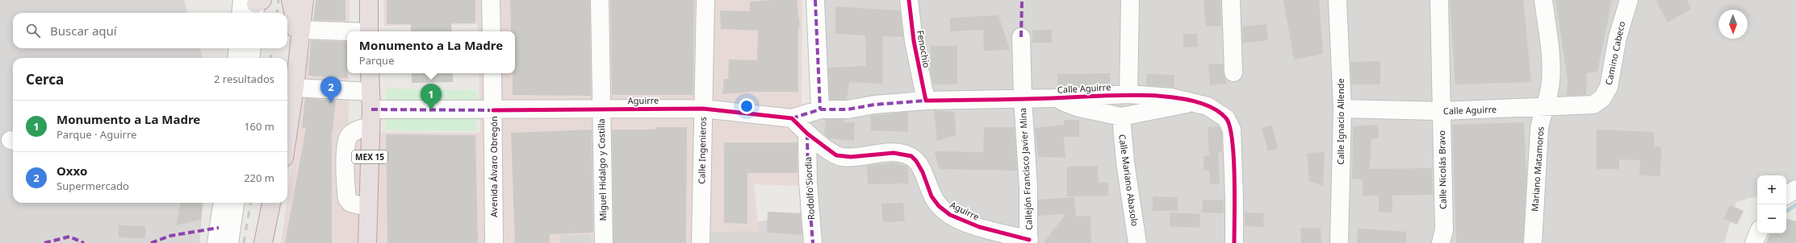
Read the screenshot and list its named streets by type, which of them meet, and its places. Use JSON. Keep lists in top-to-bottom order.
{
  "streets": {
    "highway": ["MEX 15"],
    "street": [
      "Fenochio",
      "Camino Cabeco",
      "Calle Aguirre",
      "Aguirre",
      "Calle Ignacio Allende",
      "Calle Ingenieros",
      "Avenida Álvaro Obregón",
      "Callejón Francisco Javier Mina",
      "Mariano Matamoros",
      "Miguel Hidalgo y Costilla",
      "Calle Nicolás Bravo",
      "Calle Mariano Abasolo",
      "Rodolfo Siordia"
    ]
  },
  "crossings": [
    ["Fenochio", "Calle Aguirre"],
    ["Fenochio", "Aguirre"],
    ["Camino Cabeco", "Calle Aguirre"],
    ["Calle Aguirre", "Aguirre"],
    ["Calle Aguirre", "Calle Ignacio Allende"],
    ["Calle Aguirre", "Callejón Francisco Javier Mina"],
    ["Calle Aguirre", "Mariano Matamoros"],
    ["Calle Aguirre", "Calle Nicolás Bravo"],
    ["Calle Aguirre", "Calle Mariano Abasolo"],
    ["Aguirre", "Calle Ingenieros"],
    ["Aguirre", "MEX 15"],
    ["Aguirre", "Avenida Álvaro Obregón"],
    ["Aguirre", "Callejón Francisco Javier Mina"],
    ["Aguirre", "Miguel Hidalgo y Costilla"],
    ["Aguirre", "Rodolfo Siordia"]
  ],
  "north": "bottom",
  "page": {
    "search": "Buscar aquí",
    "popup": ["Monumento a La Madre", "Parque"],
    "heading": ["Cerca", "2 resultados"],
    "pins": ["2", "1"],
    "list": [
      {
        "mark": "1",
        "name": "Monumento a La Madre",
        "note": "Parque · Aguirre",
        "value": "160 m"
      },
      {
        "mark": "2",
        "name": "Oxxo",
        "note": "Supermercado",
        "value": "220 m"
      }
    ],
    "map_buttons": ["+", "−"]
  }
}
